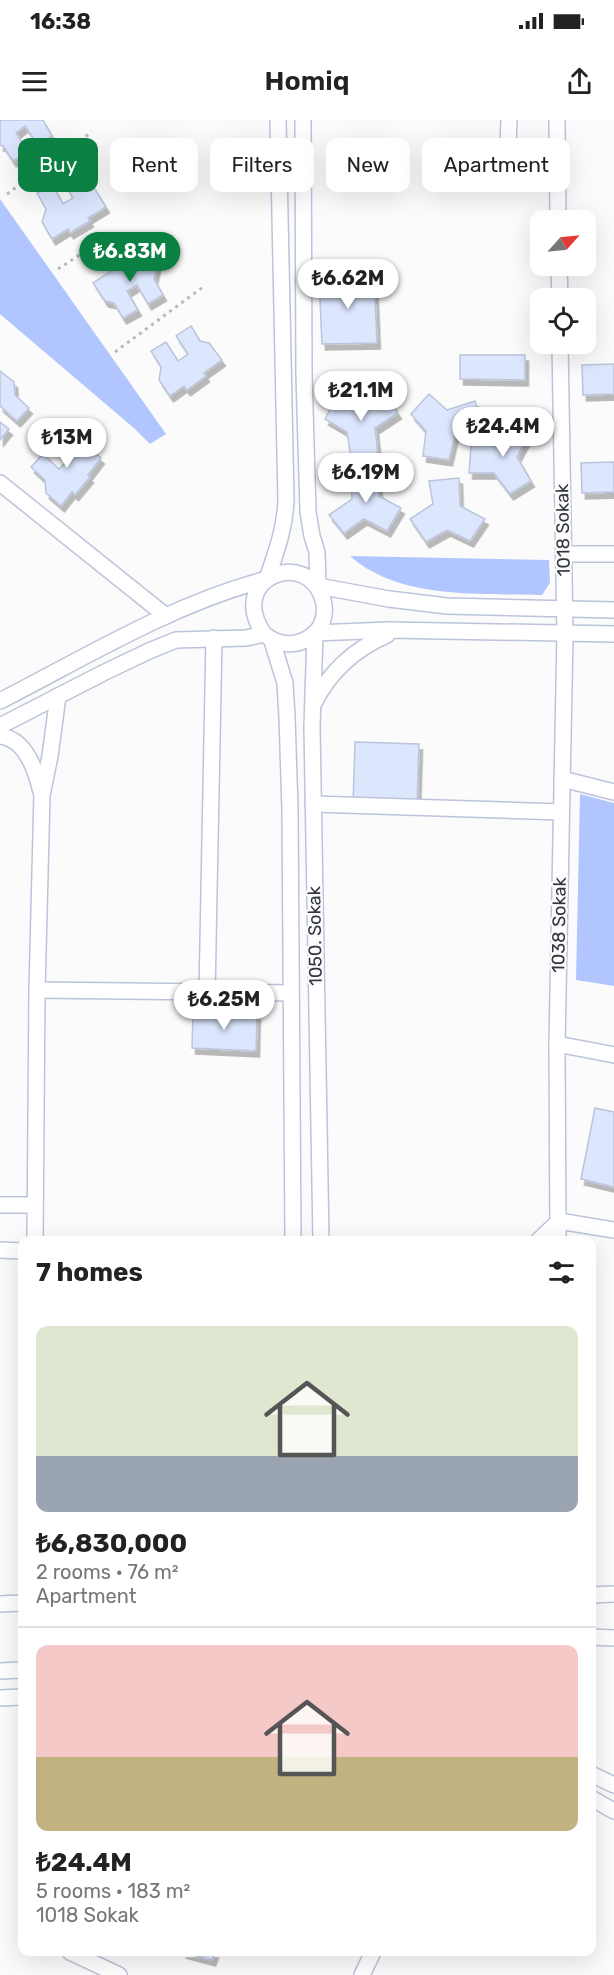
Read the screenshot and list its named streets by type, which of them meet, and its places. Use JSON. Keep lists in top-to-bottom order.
{
  "streets": {
    "street": ["1018 Sokak", "1038 Sokak", "1050. Sokak"]
  },
  "crossings": [
    ["1018 Sokak", "1038 Sokak"]
  ],
  "north": "top right",
  "page": {
    "status": "16:38",
    "header": "Homiq",
    "chip": [
      "Buy",
      "Rent",
      "Filters",
      "New",
      "Apartment"
    ],
    "price": [
      "₺6.83M",
      "₺6.62M",
      "₺21.1M",
      "₺24.4M",
      "₺13M",
      "₺6.19M",
      "₺6.25M"
    ],
    "heading": "7 homes",
    "list": [
      {
        "name": "₺6,830,000",
        "note": "2 rooms · 76 m² · Apartment"
      },
      {
        "name": "₺24.4M",
        "note": "5 rooms · 183 m² · 1018 Sokak"
      }
    ]
  }
}
